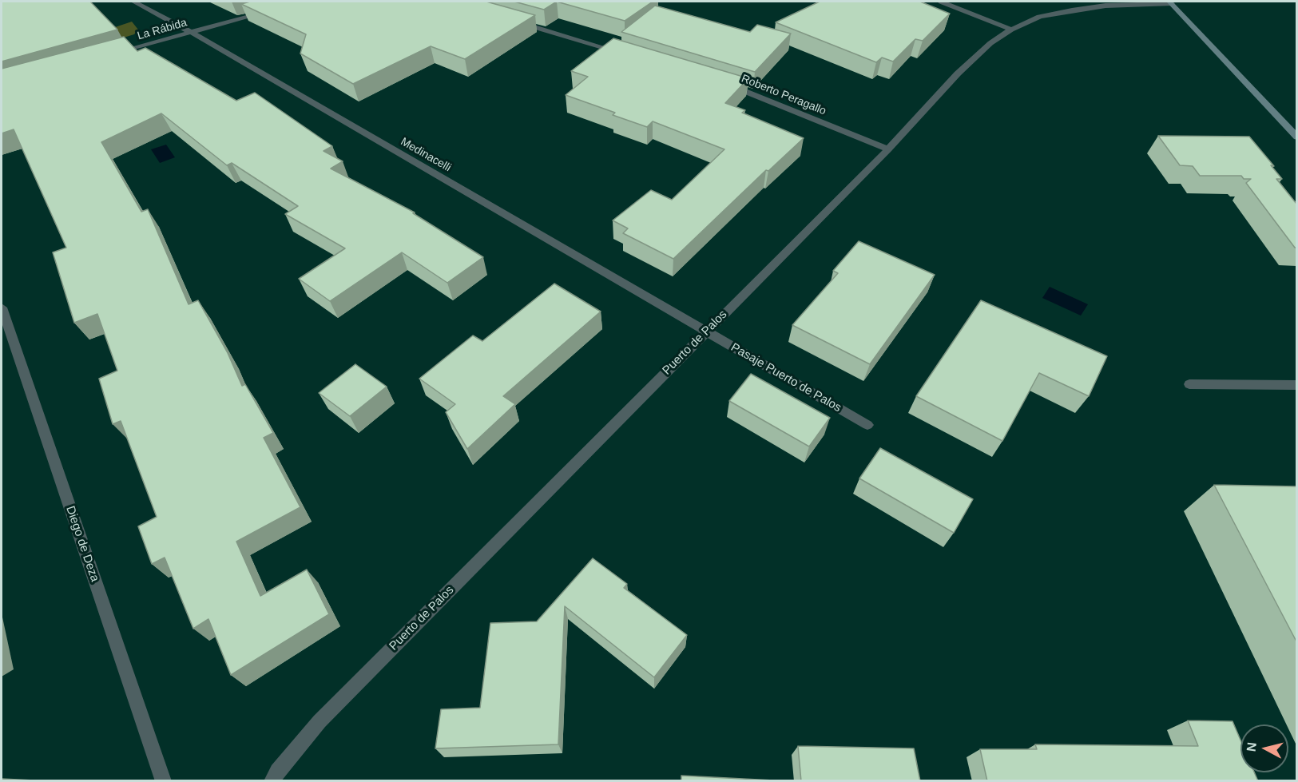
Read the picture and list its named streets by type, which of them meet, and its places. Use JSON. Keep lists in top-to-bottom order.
{
  "streets": {
    "street": [
      "La Rábida",
      "Roberto Peragallo",
      "Medinacelli",
      "Puerto de Palos",
      "Pasaje Puerto de Palos",
      "Diego de Deza"
    ]
  },
  "crossings": [
    ["La Rábida", "Medinacelli"],
    ["Roberto Peragallo", "Puerto de Palos"],
    ["Medinacelli", "Puerto de Palos"],
    ["Medinacelli", "Pasaje Puerto de Palos"],
    ["Puerto de Palos", "Pasaje Puerto de Palos"]
  ],
  "north": "left"
}
